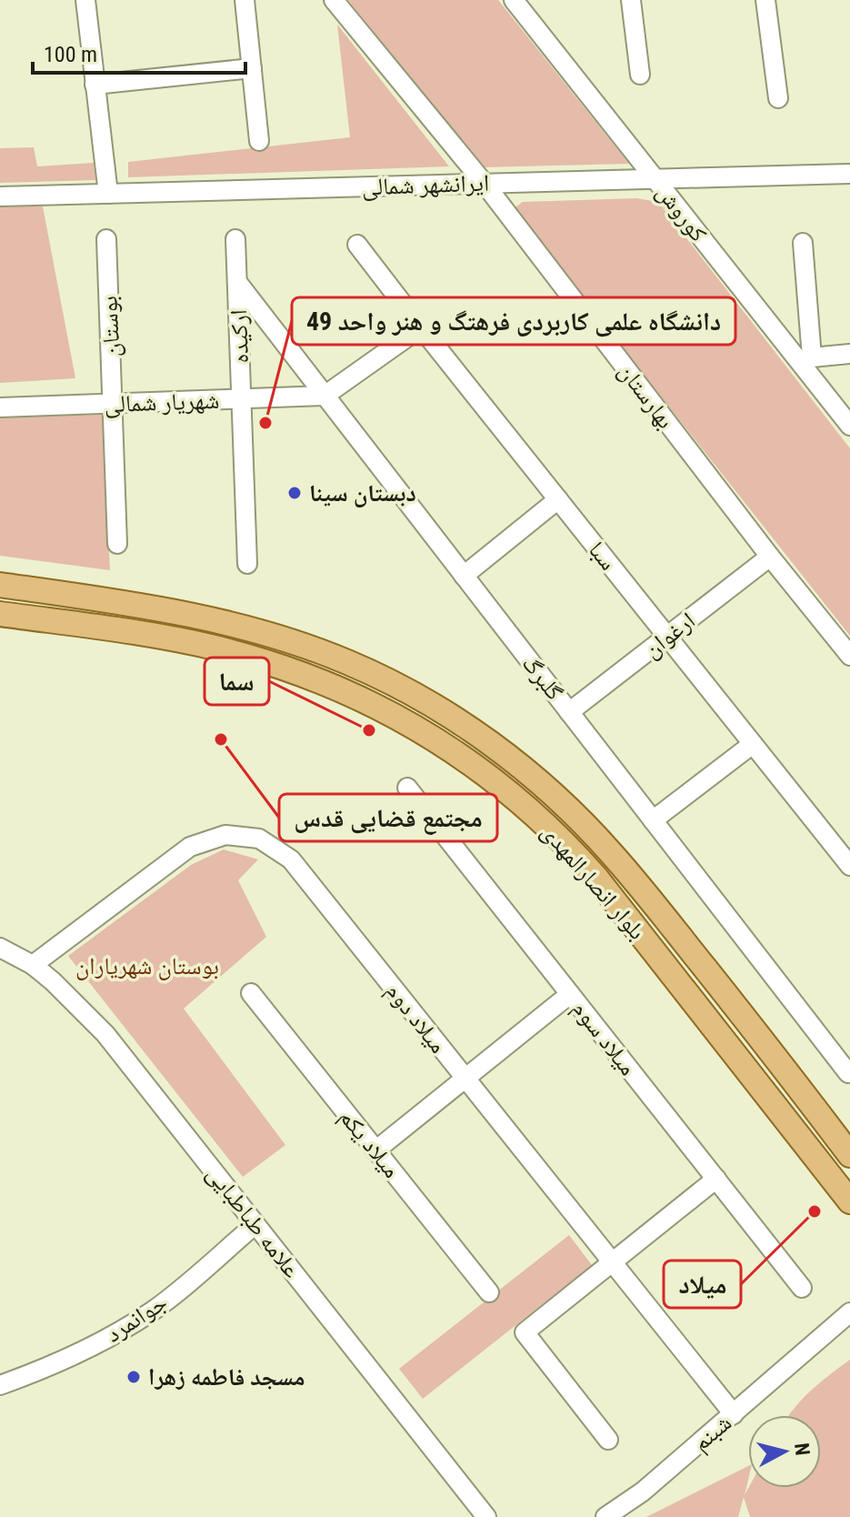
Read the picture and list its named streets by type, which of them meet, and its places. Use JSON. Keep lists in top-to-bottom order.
{
  "streets": {
    "main road": ["بلوار انصارالمهدی"],
    "street": [
      "ایرانشهر شمالی",
      "کوروش",
      "بوستان",
      "ارکیده",
      "بهارستان",
      "شهریار شمالی",
      "سبا",
      "ارغوان",
      "گلبرگ",
      "میلاد دوم",
      "میلاد سوم",
      "میلاد یکم",
      "علامه طباطبایی",
      "جوانمرد",
      "شبنم"
    ]
  },
  "crossings": [
    ["ایرانشهر شمالی", "کوروش"],
    ["ایرانشهر شمالی", "بهارستان"],
    ["بوستان", "شهریار شمالی"],
    ["ارکیده", "شهریار شمالی"],
    ["ارکیده", "گلبرگ"],
    ["بهارستان", "ارغوان"],
    ["شهریار شمالی", "گلبرگ"],
    ["سبا", "ارغوان"],
    ["ارغوان", "گلبرگ"],
    ["میلاد دوم", "علامه طباطبایی"],
    ["میلاد دوم", "شبنم"],
    ["علامه طباطبایی", "جوانمرد"]
  ],
  "parks": ["بوستان شهریاران"],
  "places": [
    "دانشگاه علمی کاربردی فرهتگ و هنر واحد 49",
    "دبستان سینا",
    "سما",
    "مجتمع قضایی قدس",
    "میلاد",
    "مسجد فاطمه زهرا"
  ],
  "scale_bar": "100 m",
  "north": "right"
}
